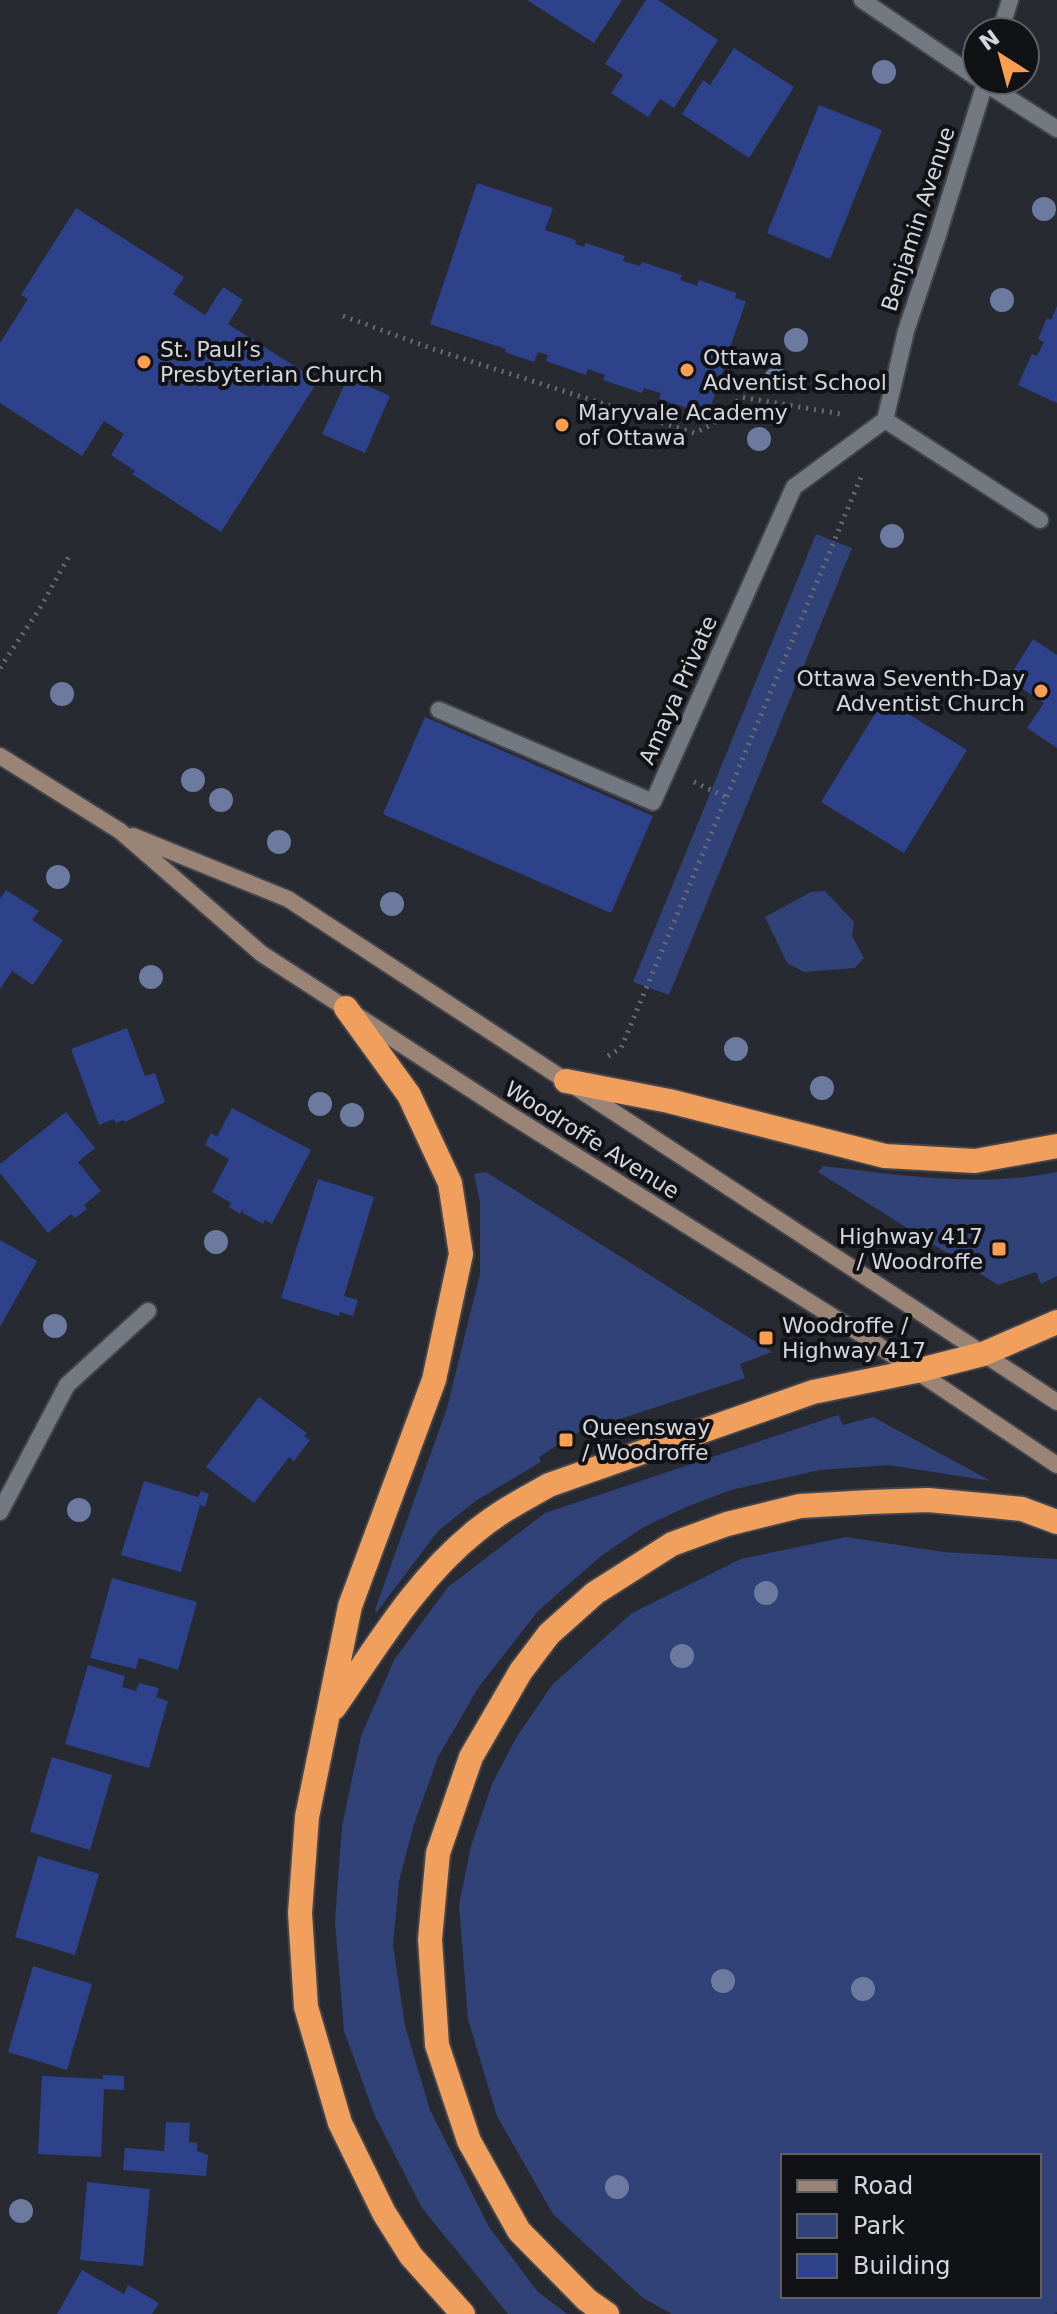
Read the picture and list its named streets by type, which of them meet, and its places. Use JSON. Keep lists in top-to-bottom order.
{
  "streets": {
    "main road": ["Woodroffe Avenue"],
    "street": ["Benjamin Avenue", "Amaya Private"]
  },
  "crossings": [
    ["Benjamin Avenue", "Amaya Private"]
  ],
  "places": {
    "other": [
      "St. Paul’s Presbyterian Church",
      "Ottawa Adventist School",
      "Maryvale Academy of Ottawa",
      "Ottawa Seventh-Day Adventist Church"
    ],
    "transit": ["Highway 417 / Woodroffe", "Woodroffe / Highway 417", "Queensway / Woodroffe"]
  },
  "legend": ["Road", "Park", "Building"],
  "north": "top left"
}
